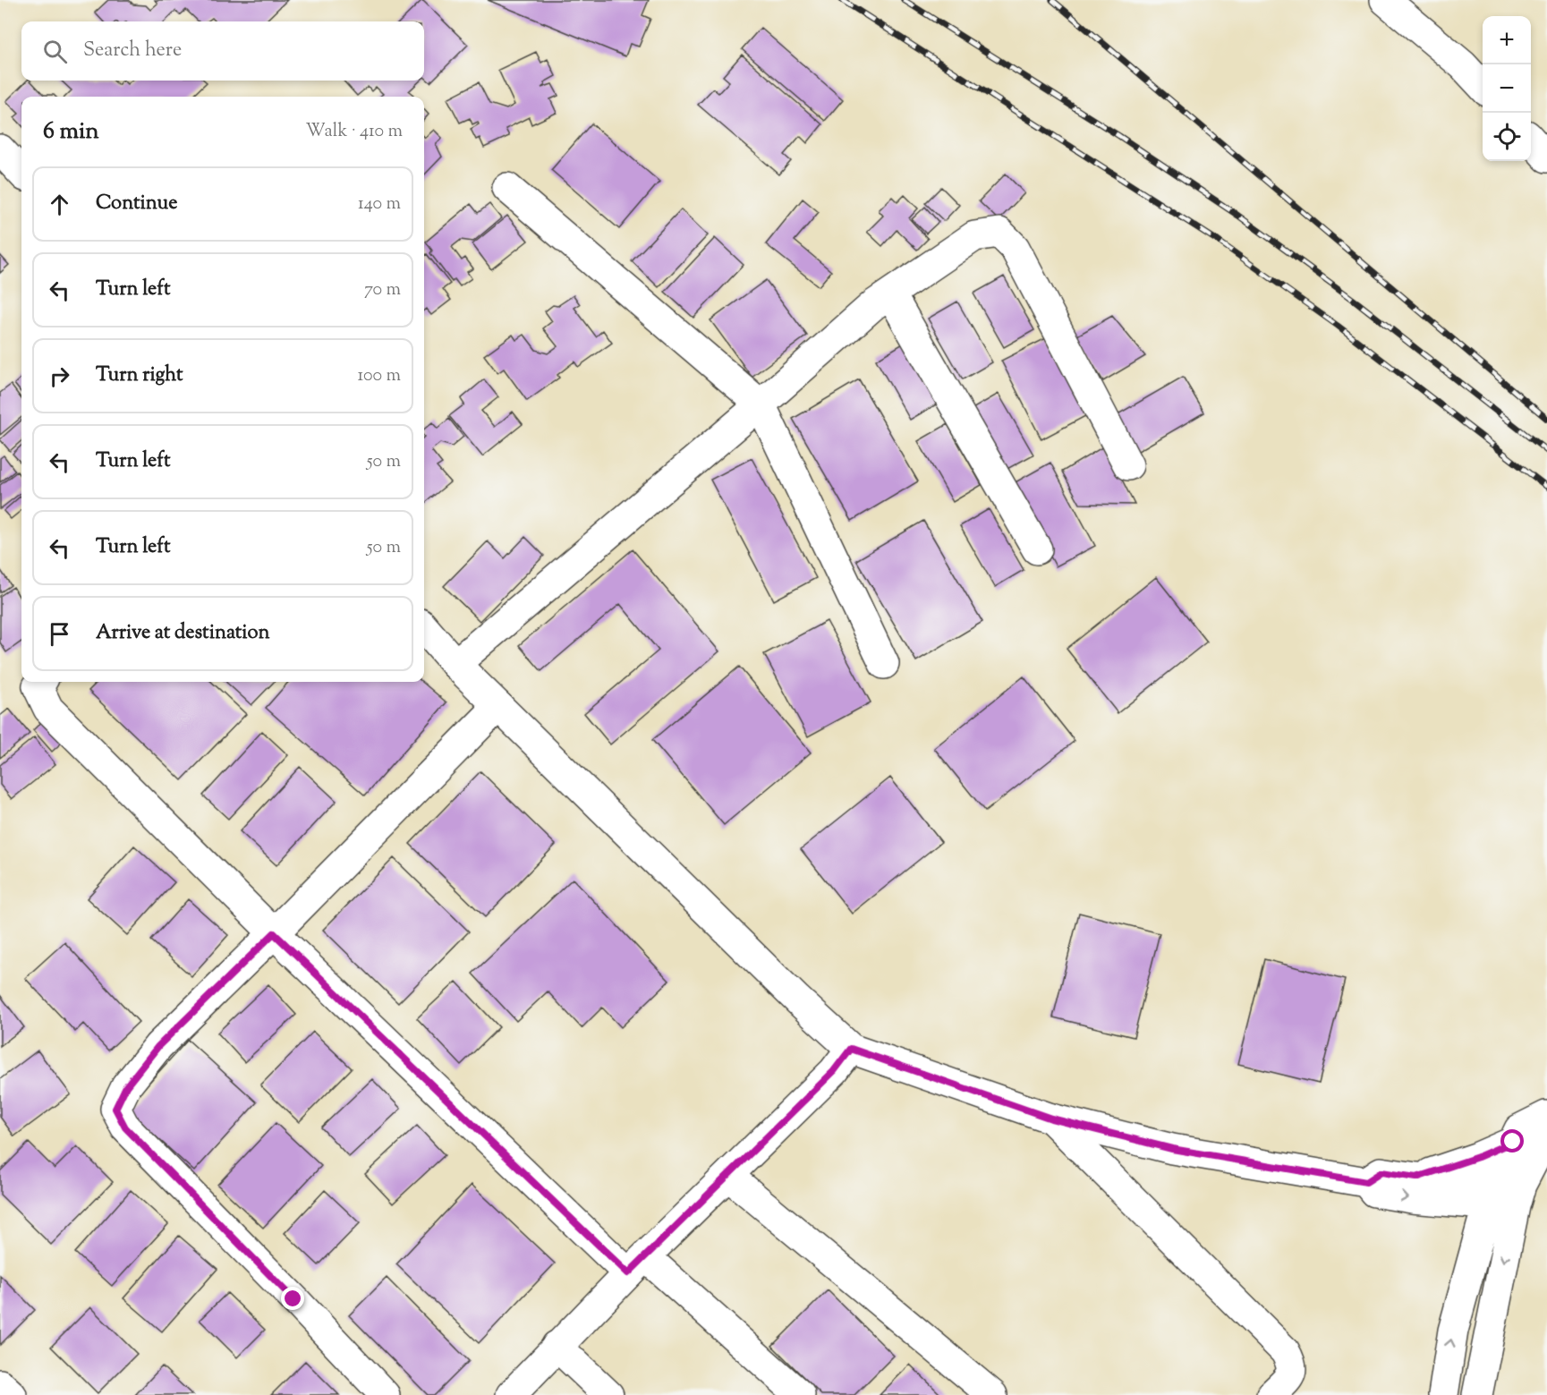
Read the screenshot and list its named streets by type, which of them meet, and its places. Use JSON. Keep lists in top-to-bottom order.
{
  "page": {
    "map_buttons": ["+", "−"],
    "search": "Search here",
    "heading": ["6 min", "Walk · 410 m"],
    "list": [
      ["Continue", "140 m"],
      ["Turn left", "70 m"],
      ["Turn right", "100 m"],
      ["Turn left", "50 m"],
      ["Turn left", "50 m"],
      "Arrive at destination"
    ]
  }
}
